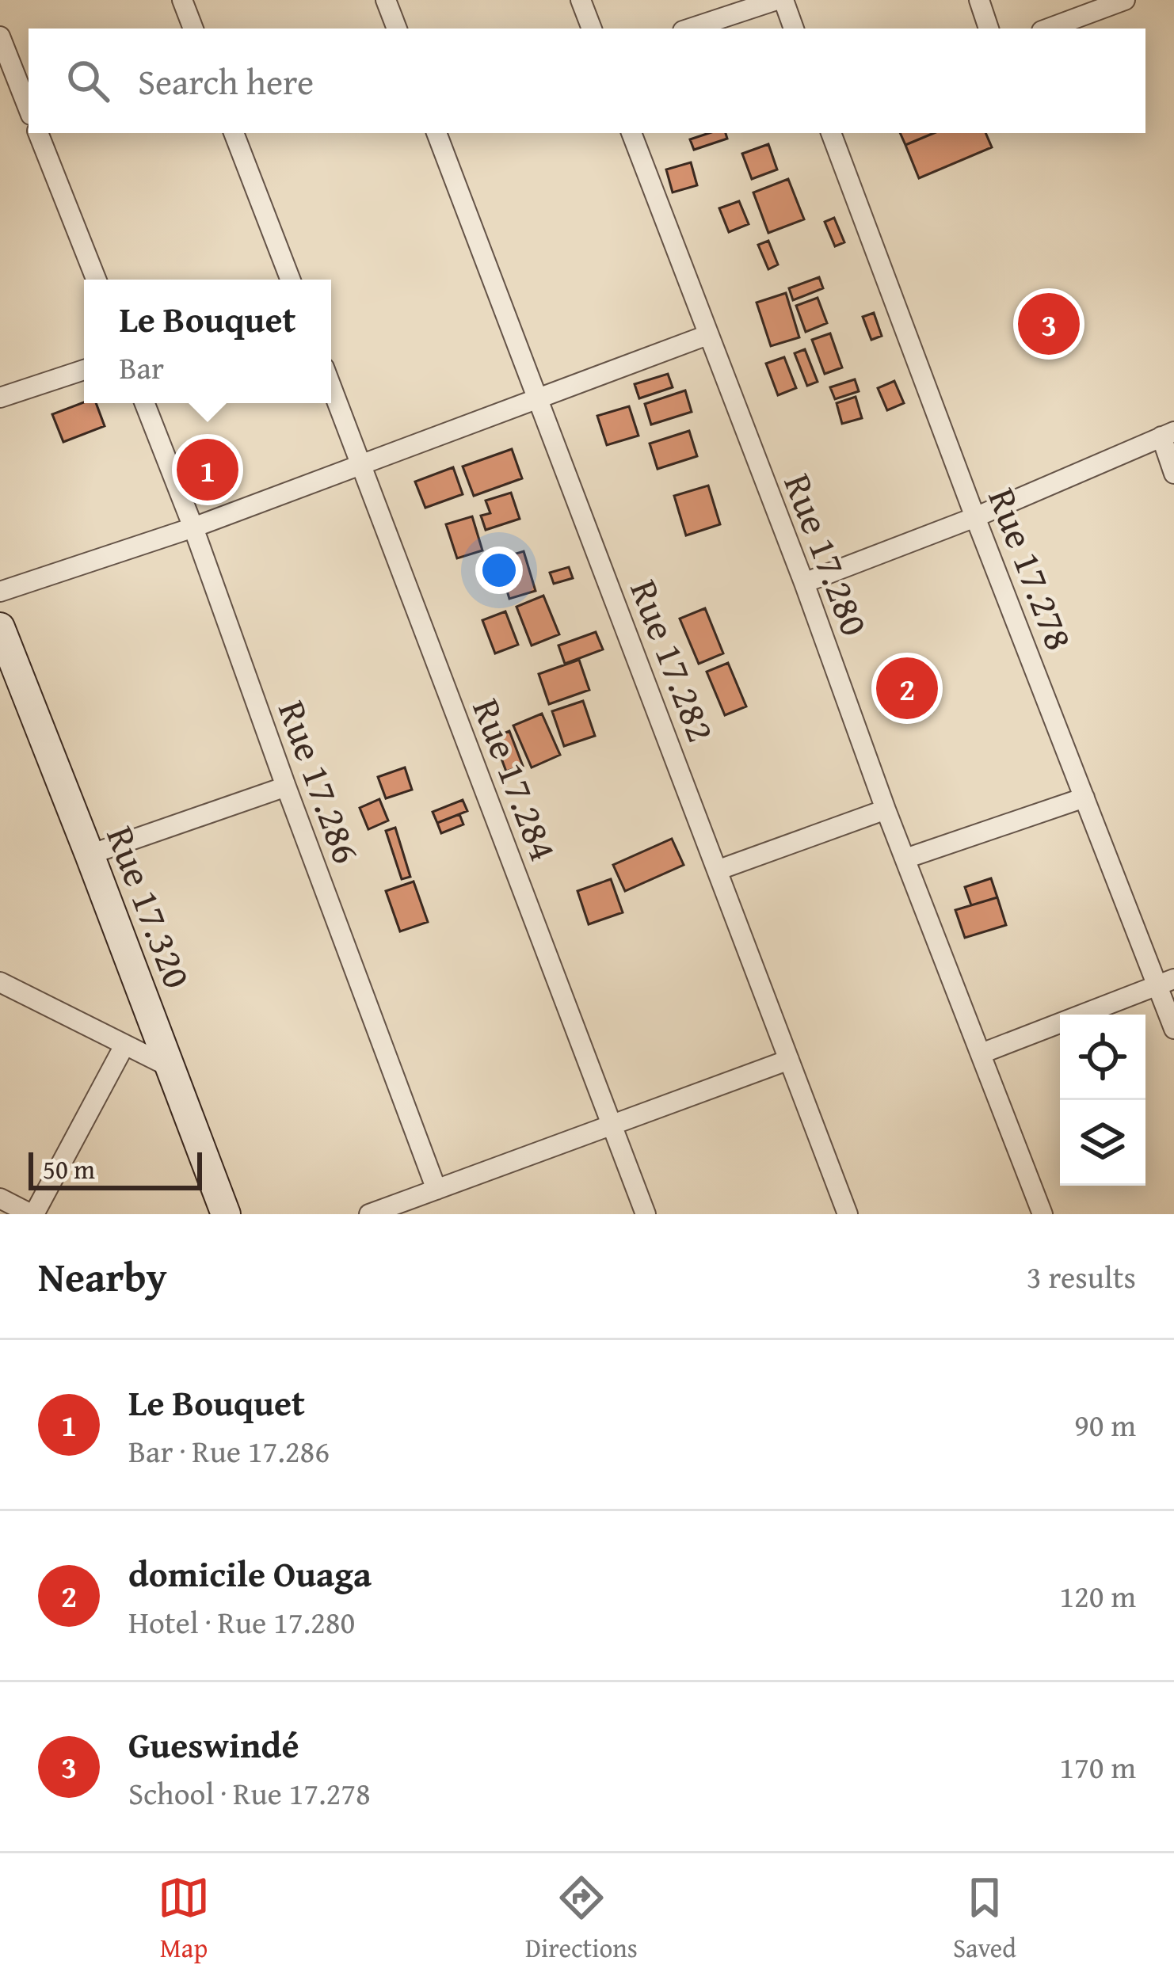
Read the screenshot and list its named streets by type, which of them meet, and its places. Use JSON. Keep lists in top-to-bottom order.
{
  "streets": {
    "street": [
      "Rue 17.280",
      "Rue 17.278",
      "Rue 17.282",
      "Rue 17.284",
      "Rue 17.286",
      "Rue 17.320"
    ]
  },
  "scale_bar": "50 m",
  "page": {
    "search": "Search here",
    "popup": ["Le Bouquet", "Bar"],
    "pins": ["3", "1", "2"],
    "scale": "50 m",
    "heading": ["Nearby", "3 results"],
    "list": [
      {
        "mark": "1",
        "name": "Le Bouquet",
        "note": "Bar · Rue 17.286",
        "value": "90 m"
      },
      {
        "mark": "2",
        "name": "domicile Ouaga",
        "note": "Hotel · Rue 17.280",
        "value": "120 m"
      },
      {
        "mark": "3",
        "name": "Gueswindé",
        "note": "School · Rue 17.278",
        "value": "170 m"
      }
    ],
    "nav": ["Map", "Directions", "Saved"]
  }
}
